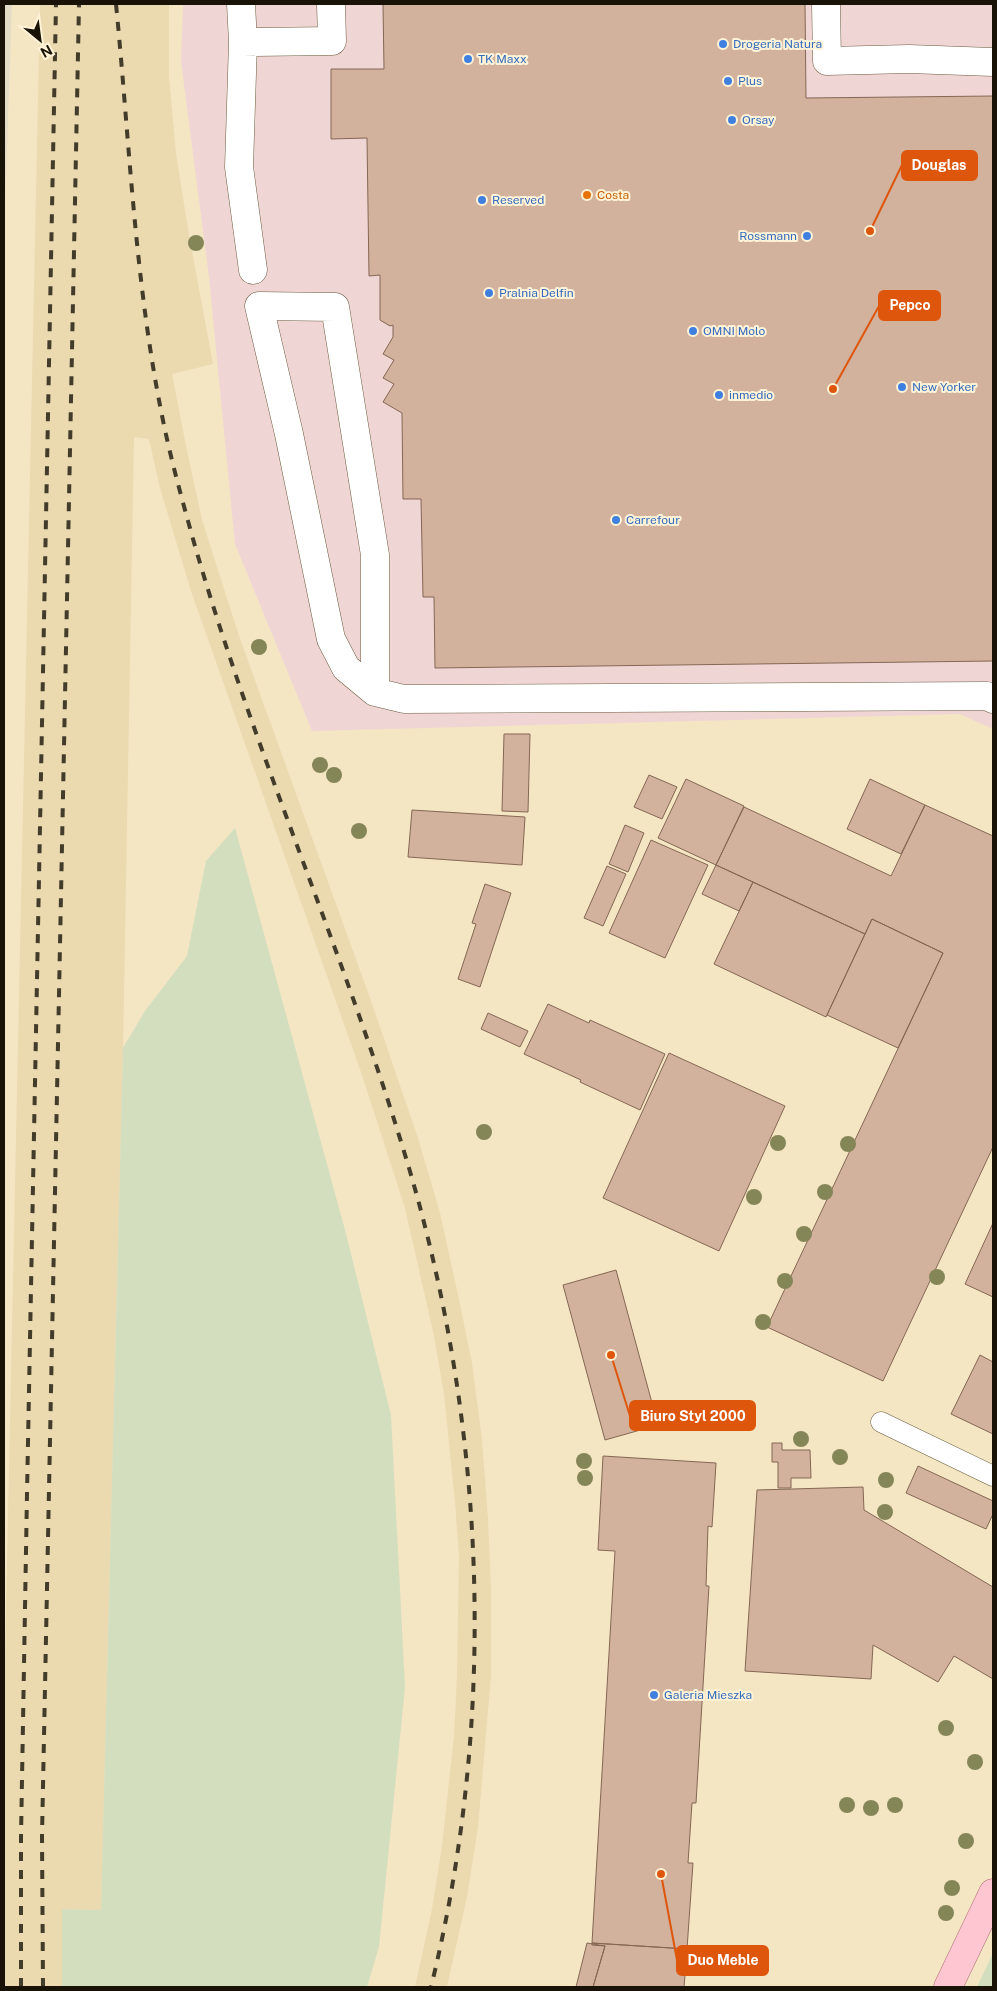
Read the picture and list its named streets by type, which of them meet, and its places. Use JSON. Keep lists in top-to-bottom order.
{
  "places": [
    "Drogeria Natura",
    "TK Maxx",
    "Plus",
    "Orsay",
    "Costa",
    "Reserved",
    "Douglas",
    "Rossmann",
    "Pralnia Delfin",
    "OMNI Molo",
    "New Yorker",
    "Pepco",
    "inmedio",
    "Carrefour",
    "Biuro Styl 2000",
    "Galeria Mieszka",
    "Duo Meble"
  ],
  "north": "bottom right"
}
